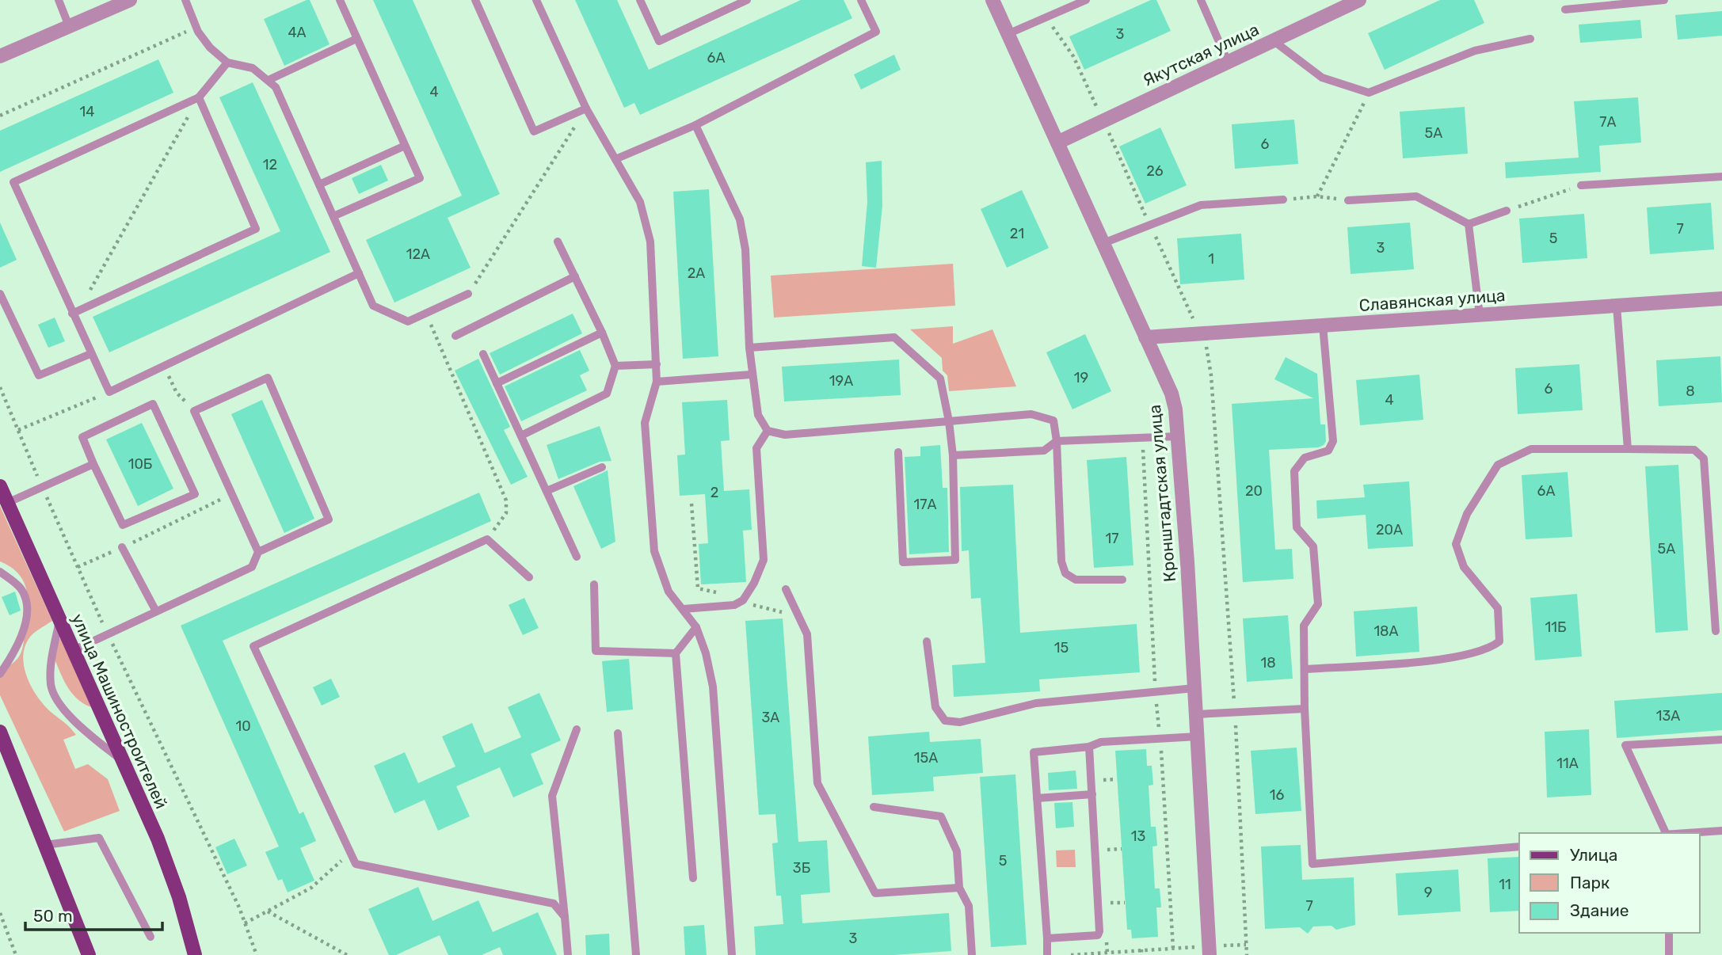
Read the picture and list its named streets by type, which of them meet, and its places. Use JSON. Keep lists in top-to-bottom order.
{
  "streets": {
    "main road": ["улица Машиностроителей"],
    "street": ["Якутская улица", "Славянская улица", "Кронштадтская улица"]
  },
  "crossings": [
    ["Якутская улица", "Кронштадтская улица"],
    ["Славянская улица", "Кронштадтская улица"]
  ],
  "house_numbers": [
    "4А",
    "3",
    "6А",
    "4",
    "14",
    "7А",
    "5А",
    "6",
    "12",
    "26",
    "7",
    "21",
    "5",
    "3",
    "12А",
    "1",
    "2А",
    "19",
    "19А",
    "6",
    "8",
    "4",
    "10Б",
    "20",
    "6А",
    "2",
    "17А",
    "20А",
    "17",
    "5А",
    "11Б",
    "18А",
    "15",
    "18",
    "13А",
    "3А",
    "10",
    "15А",
    "11А",
    "16",
    "13",
    "5",
    "3Б",
    "11",
    "9",
    "7",
    "3"
  ],
  "legend": ["Улица", "Парк", "Здание"],
  "scale_bar": "50 m"
}
